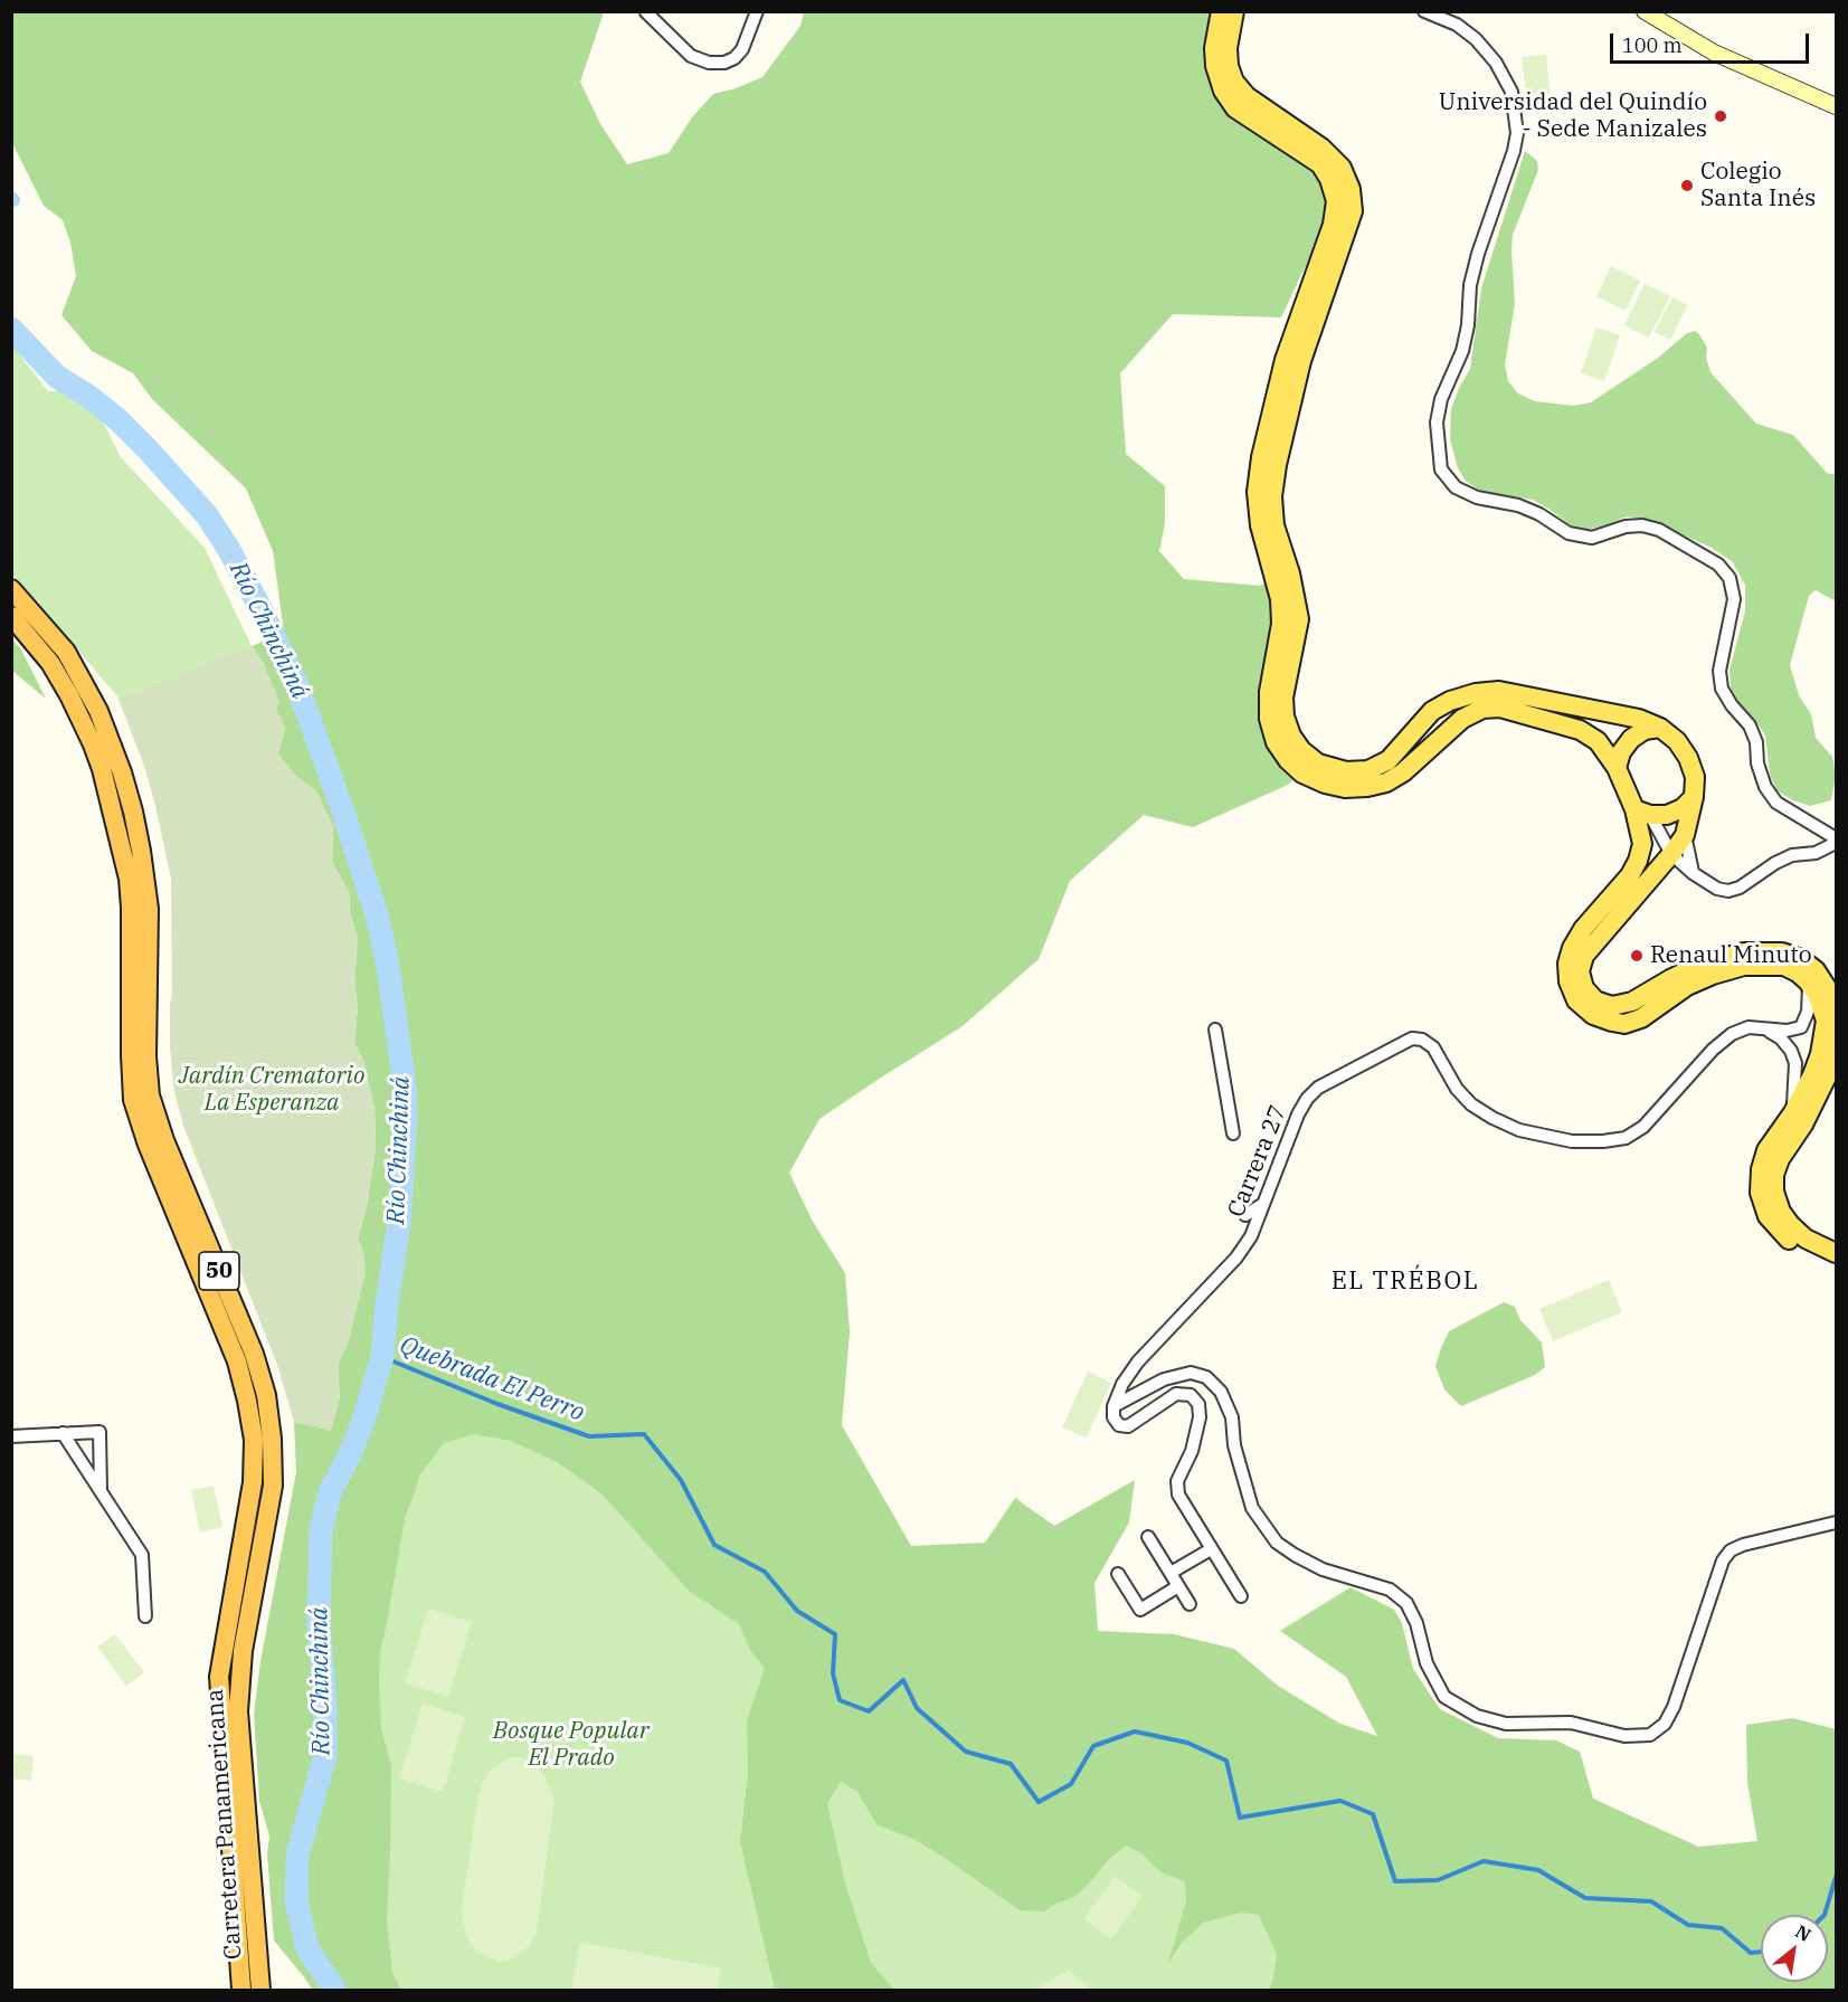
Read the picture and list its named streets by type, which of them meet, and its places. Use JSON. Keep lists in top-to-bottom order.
{
  "streets": {
    "highway": ["50", "Carretera Panamericana"],
    "street": ["Carrera 27"]
  },
  "districts": ["EL TRÉBOL"],
  "water": ["Río Chinchiná", "Quebrada El Perro"],
  "parks": ["Jardín Crematorio La Esperanza", "Bosque Popular El Prado"],
  "places": ["Universidad del Quindío - Sede Manizales", "Colegio Santa Inés", "Renaul Minuto"],
  "scale_bar": "100 m",
  "north": "top right"
}
